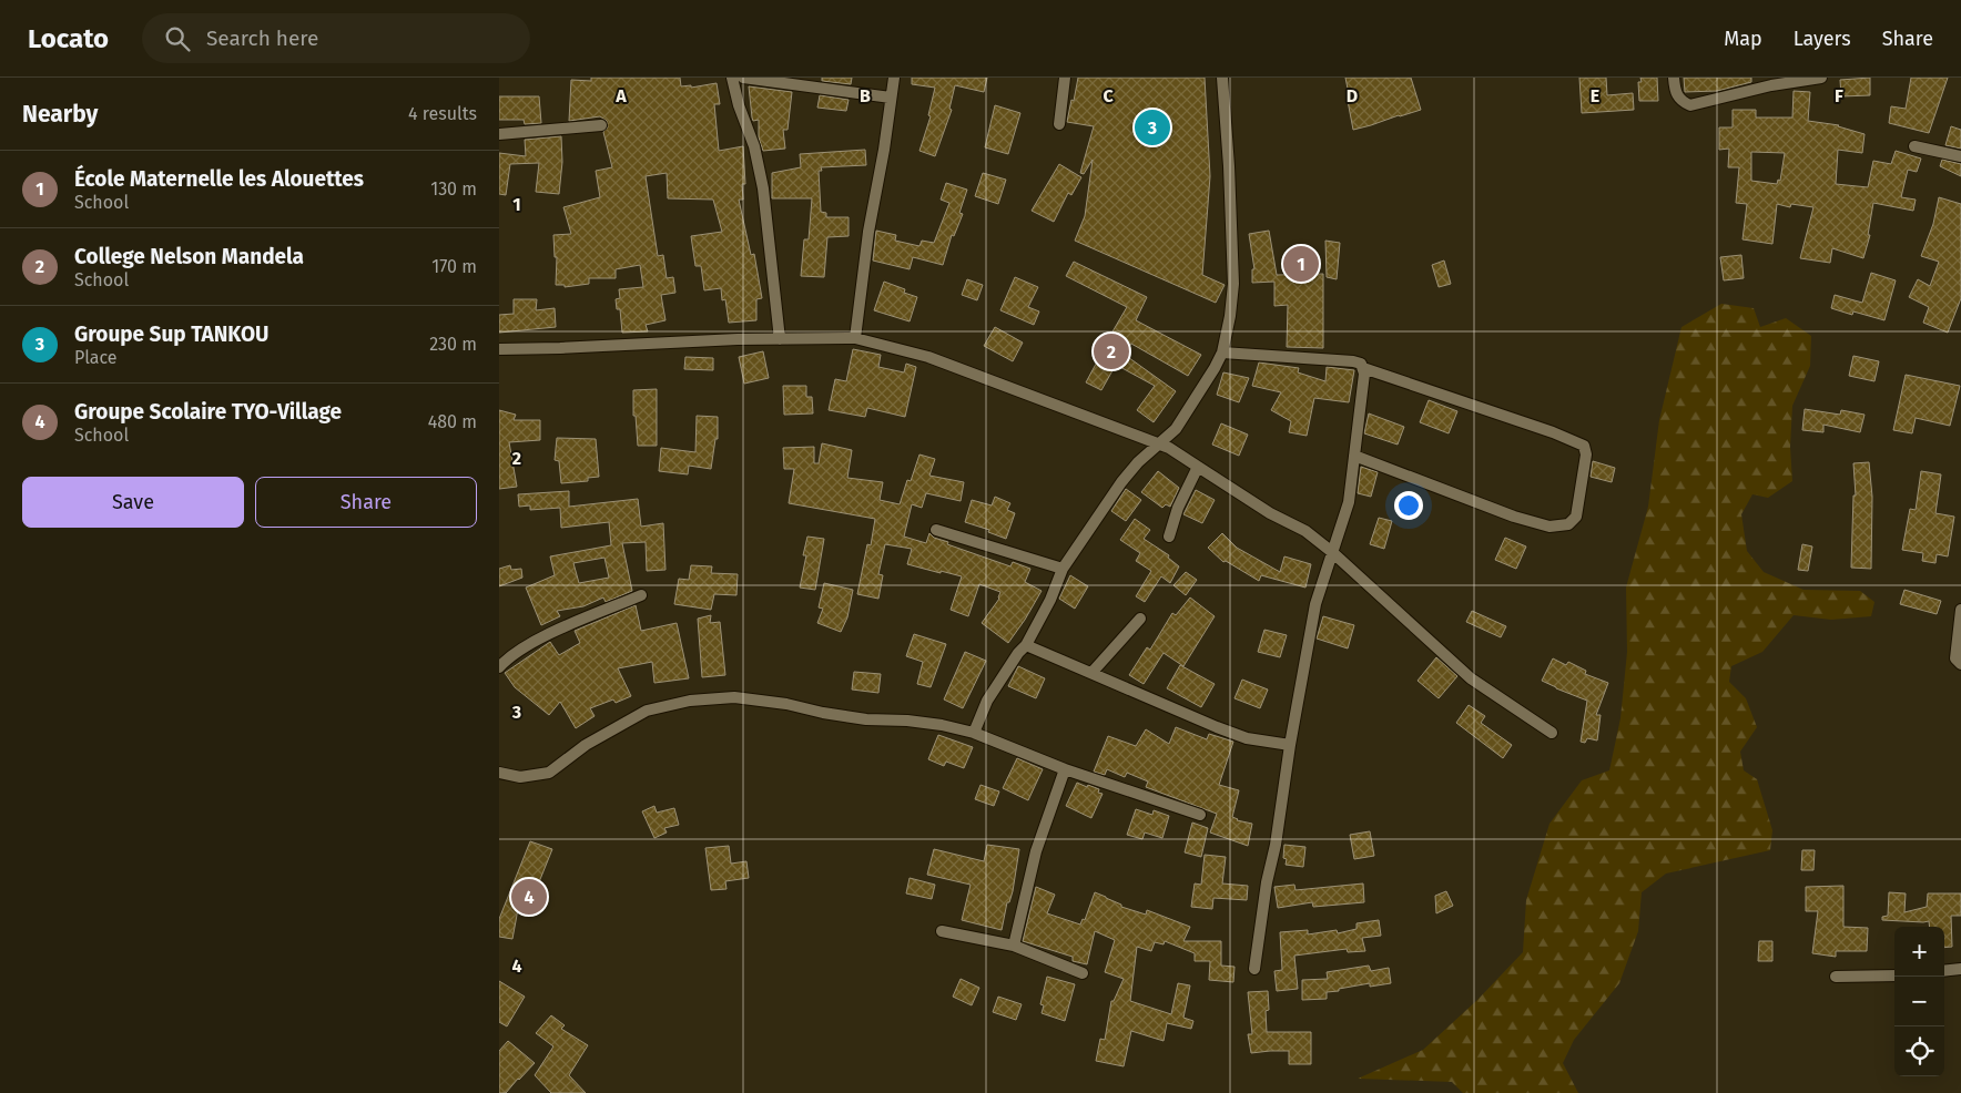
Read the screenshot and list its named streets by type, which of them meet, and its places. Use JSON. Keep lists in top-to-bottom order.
{
  "page": {
    "header": "Locato",
    "search": "Search here",
    "nav": ["Map", "Layers", "Share"],
    "heading": ["Nearby", "4 results"],
    "pins": [
      "3",
      "1",
      "2",
      "4"
    ],
    "list": [
      {
        "mark": "1",
        "name": "École Maternelle les Alouettes",
        "note": "School",
        "value": "130 m"
      },
      {
        "mark": "2",
        "name": "College Nelson Mandela",
        "note": "School",
        "value": "170 m"
      },
      {
        "mark": "3",
        "name": "Groupe Sup TANKOU",
        "note": "Place",
        "value": "230 m"
      },
      {
        "mark": "4",
        "name": "Groupe Scolaire TYO-Village",
        "note": "School",
        "value": "480 m"
      }
    ],
    "buttons": ["Save", "Share"],
    "map_buttons": ["+", "−"]
  },
  "grid": {
    "columns": [
      "A",
      "B",
      "C",
      "D",
      "E",
      "F"
    ],
    "rows": [
      "1",
      "2",
      "3",
      "4"
    ]
  }
}
